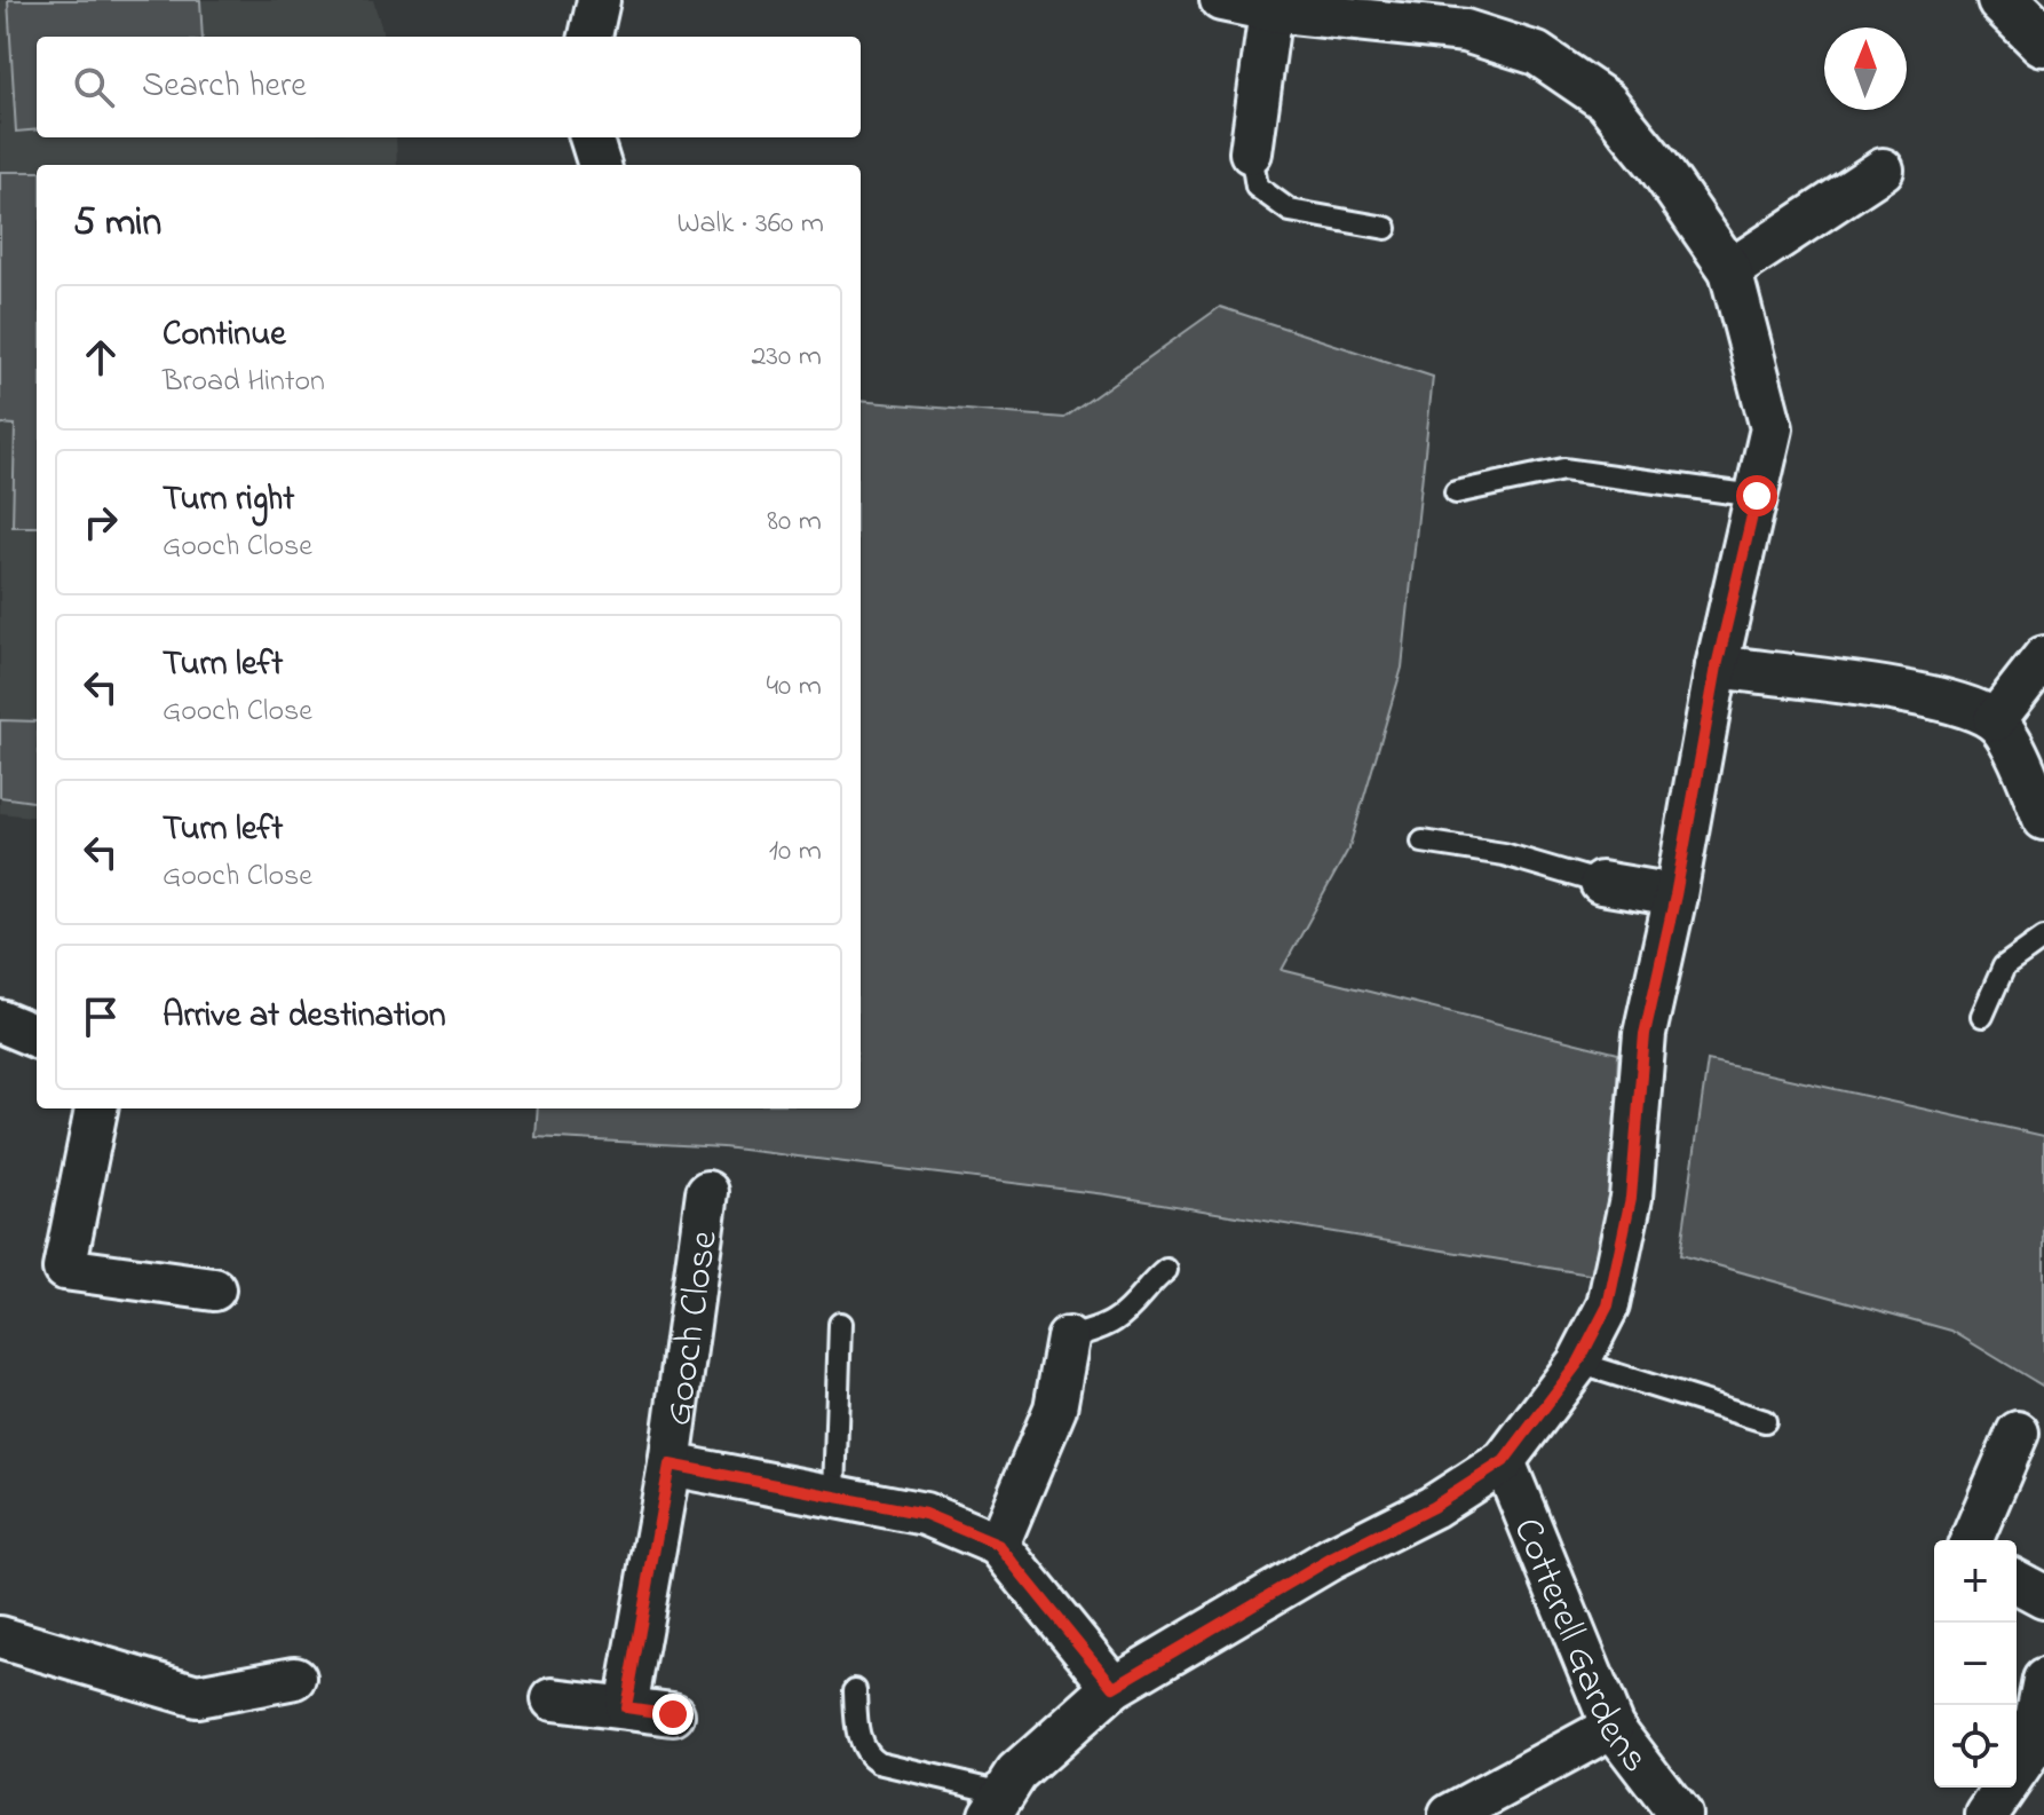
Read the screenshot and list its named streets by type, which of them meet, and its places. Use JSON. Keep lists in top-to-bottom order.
{
  "streets": {
    "street": ["Gooch Close", "Cotterell Gardens"]
  },
  "north": "top",
  "page": {
    "search": "Search here",
    "heading": ["5 min", "Walk · 360 m"],
    "list": [
      ["Continue", "Broad Hinton", "230 m"],
      ["Turn right", "Gooch Close", "80 m"],
      ["Turn left", "Gooch Close", "40 m"],
      ["Turn left", "Gooch Close", "10 m"],
      "Arrive at destination"
    ],
    "map_buttons": ["+", "−"]
  }
}
